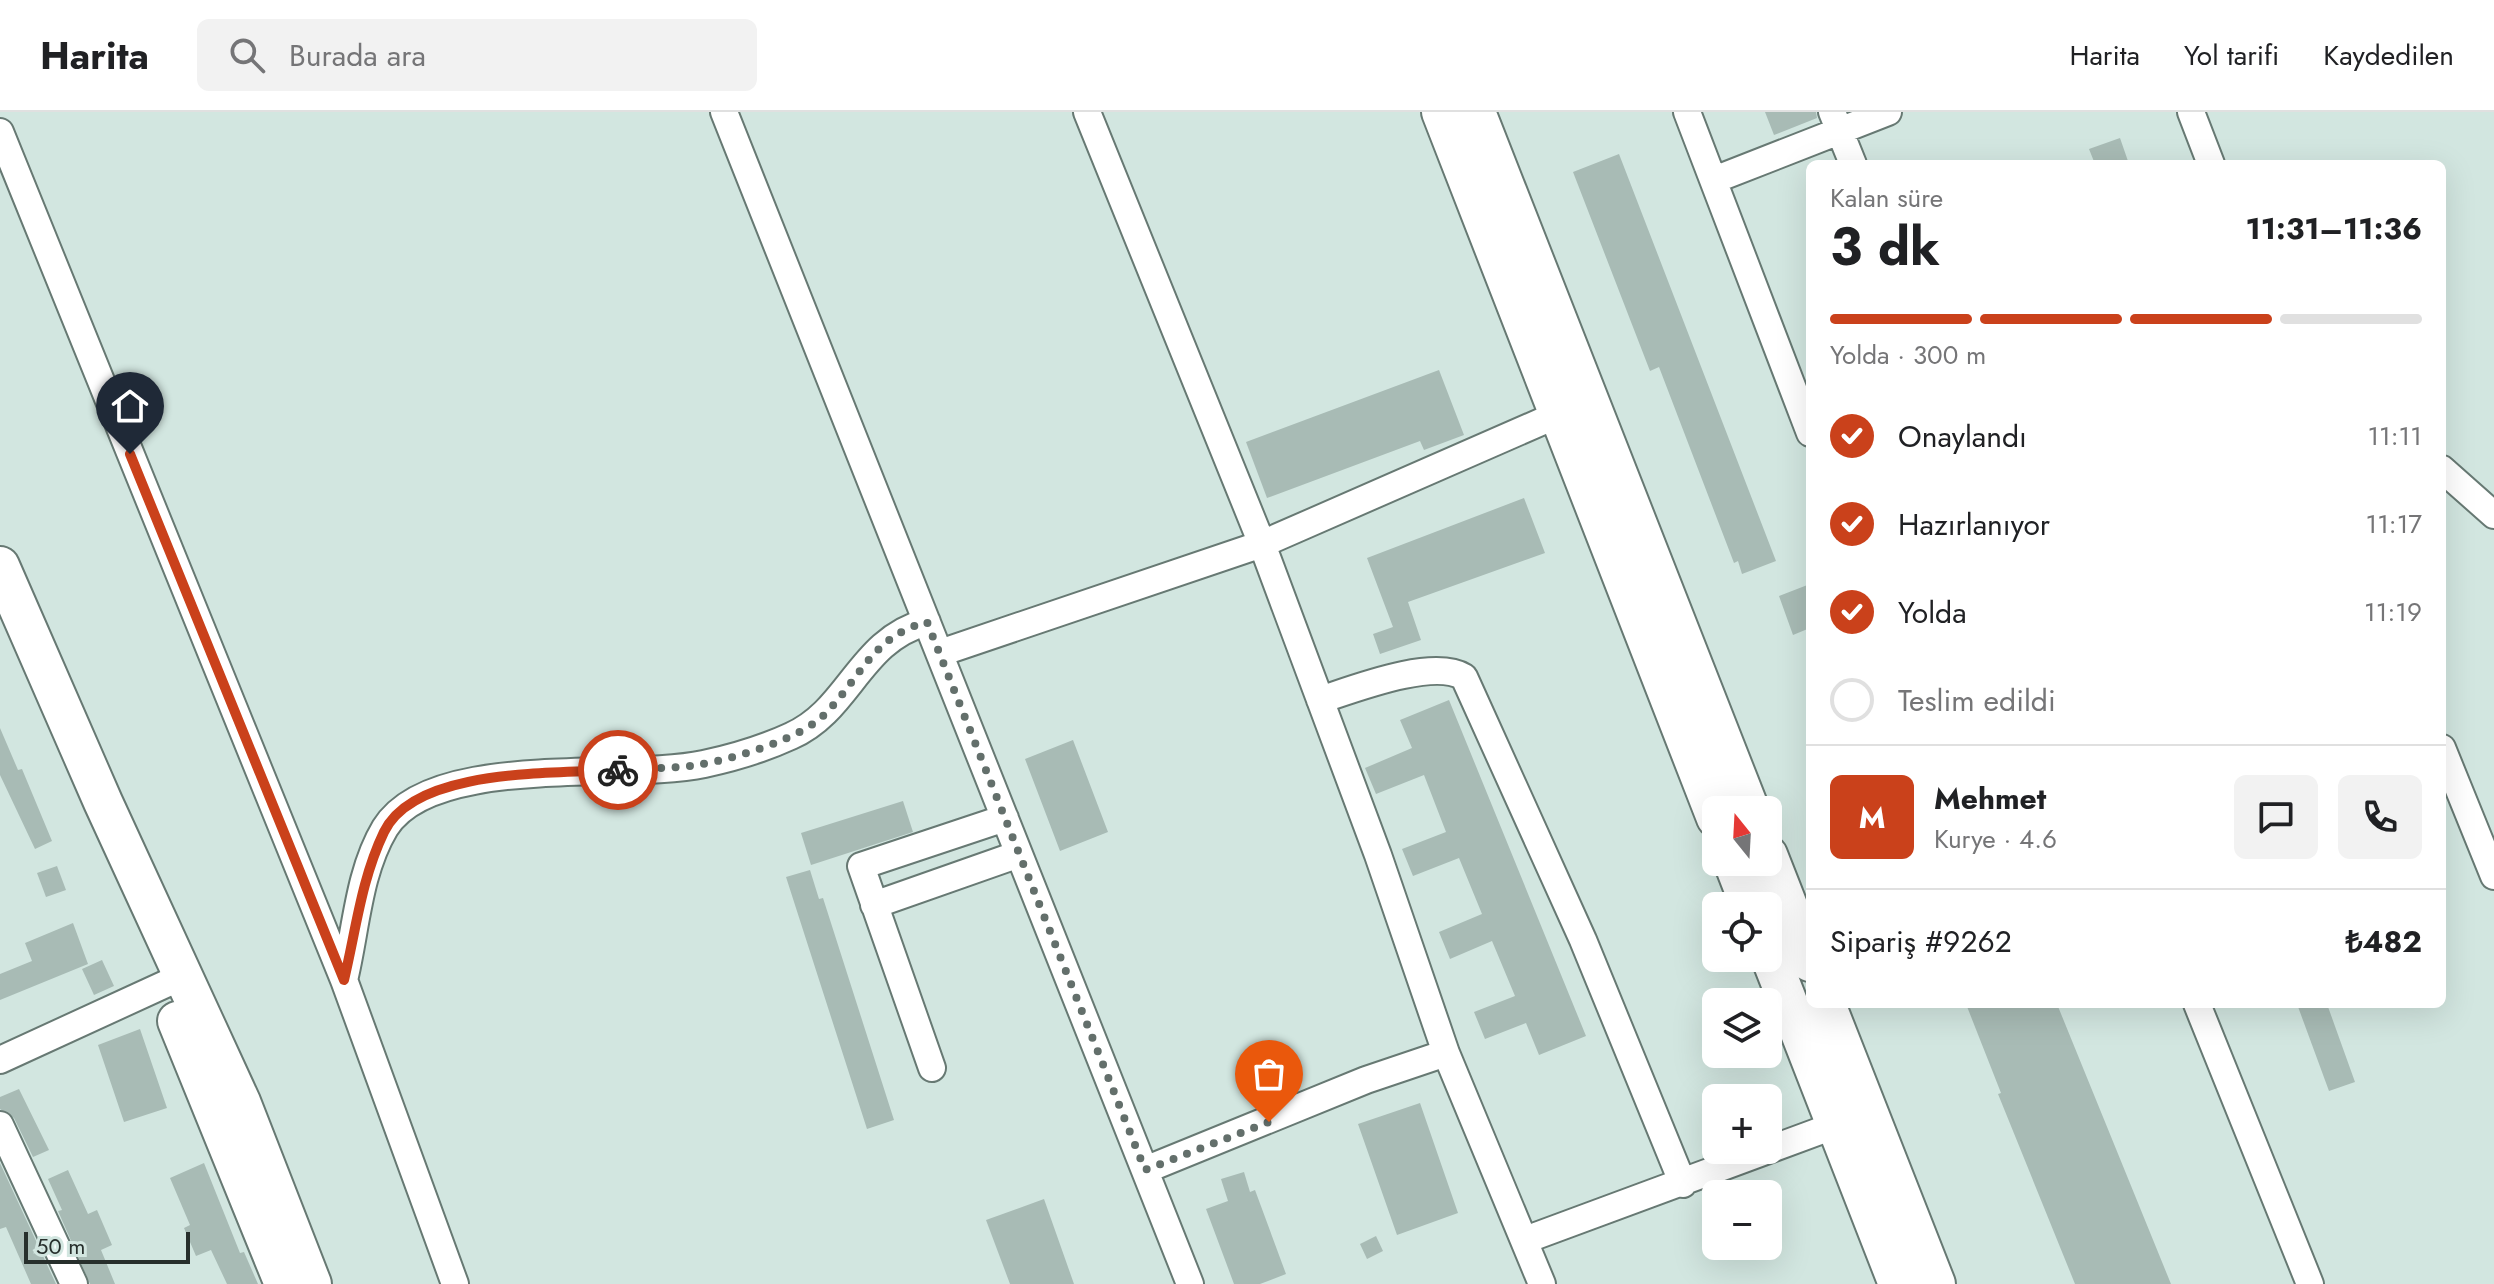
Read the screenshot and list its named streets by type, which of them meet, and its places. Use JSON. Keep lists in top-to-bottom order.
{
  "scale_bar": "50 m",
  "north": "top",
  "page": {
    "header": "Harita",
    "search": "Burada ara",
    "nav": ["Harita", "Yol tarifi", "Kaydedilen"],
    "heading": ["3 dk", "Kalan süre", "11:31–11:36"],
    "panel": [
      "Mehmet",
      "Kurye · 4.6",
      "Sipariş #9262",
      "₺482"
    ],
    "bar": "Yolda · 300 m",
    "list": [
      ["Onaylandı", "11:11"],
      ["Hazırlanıyor", "11:17"],
      ["Yolda", "11:19"],
      "Teslim edildi"
    ],
    "round": "M",
    "map_buttons": ["+", "−"],
    "scale": "50 m"
  }
}
